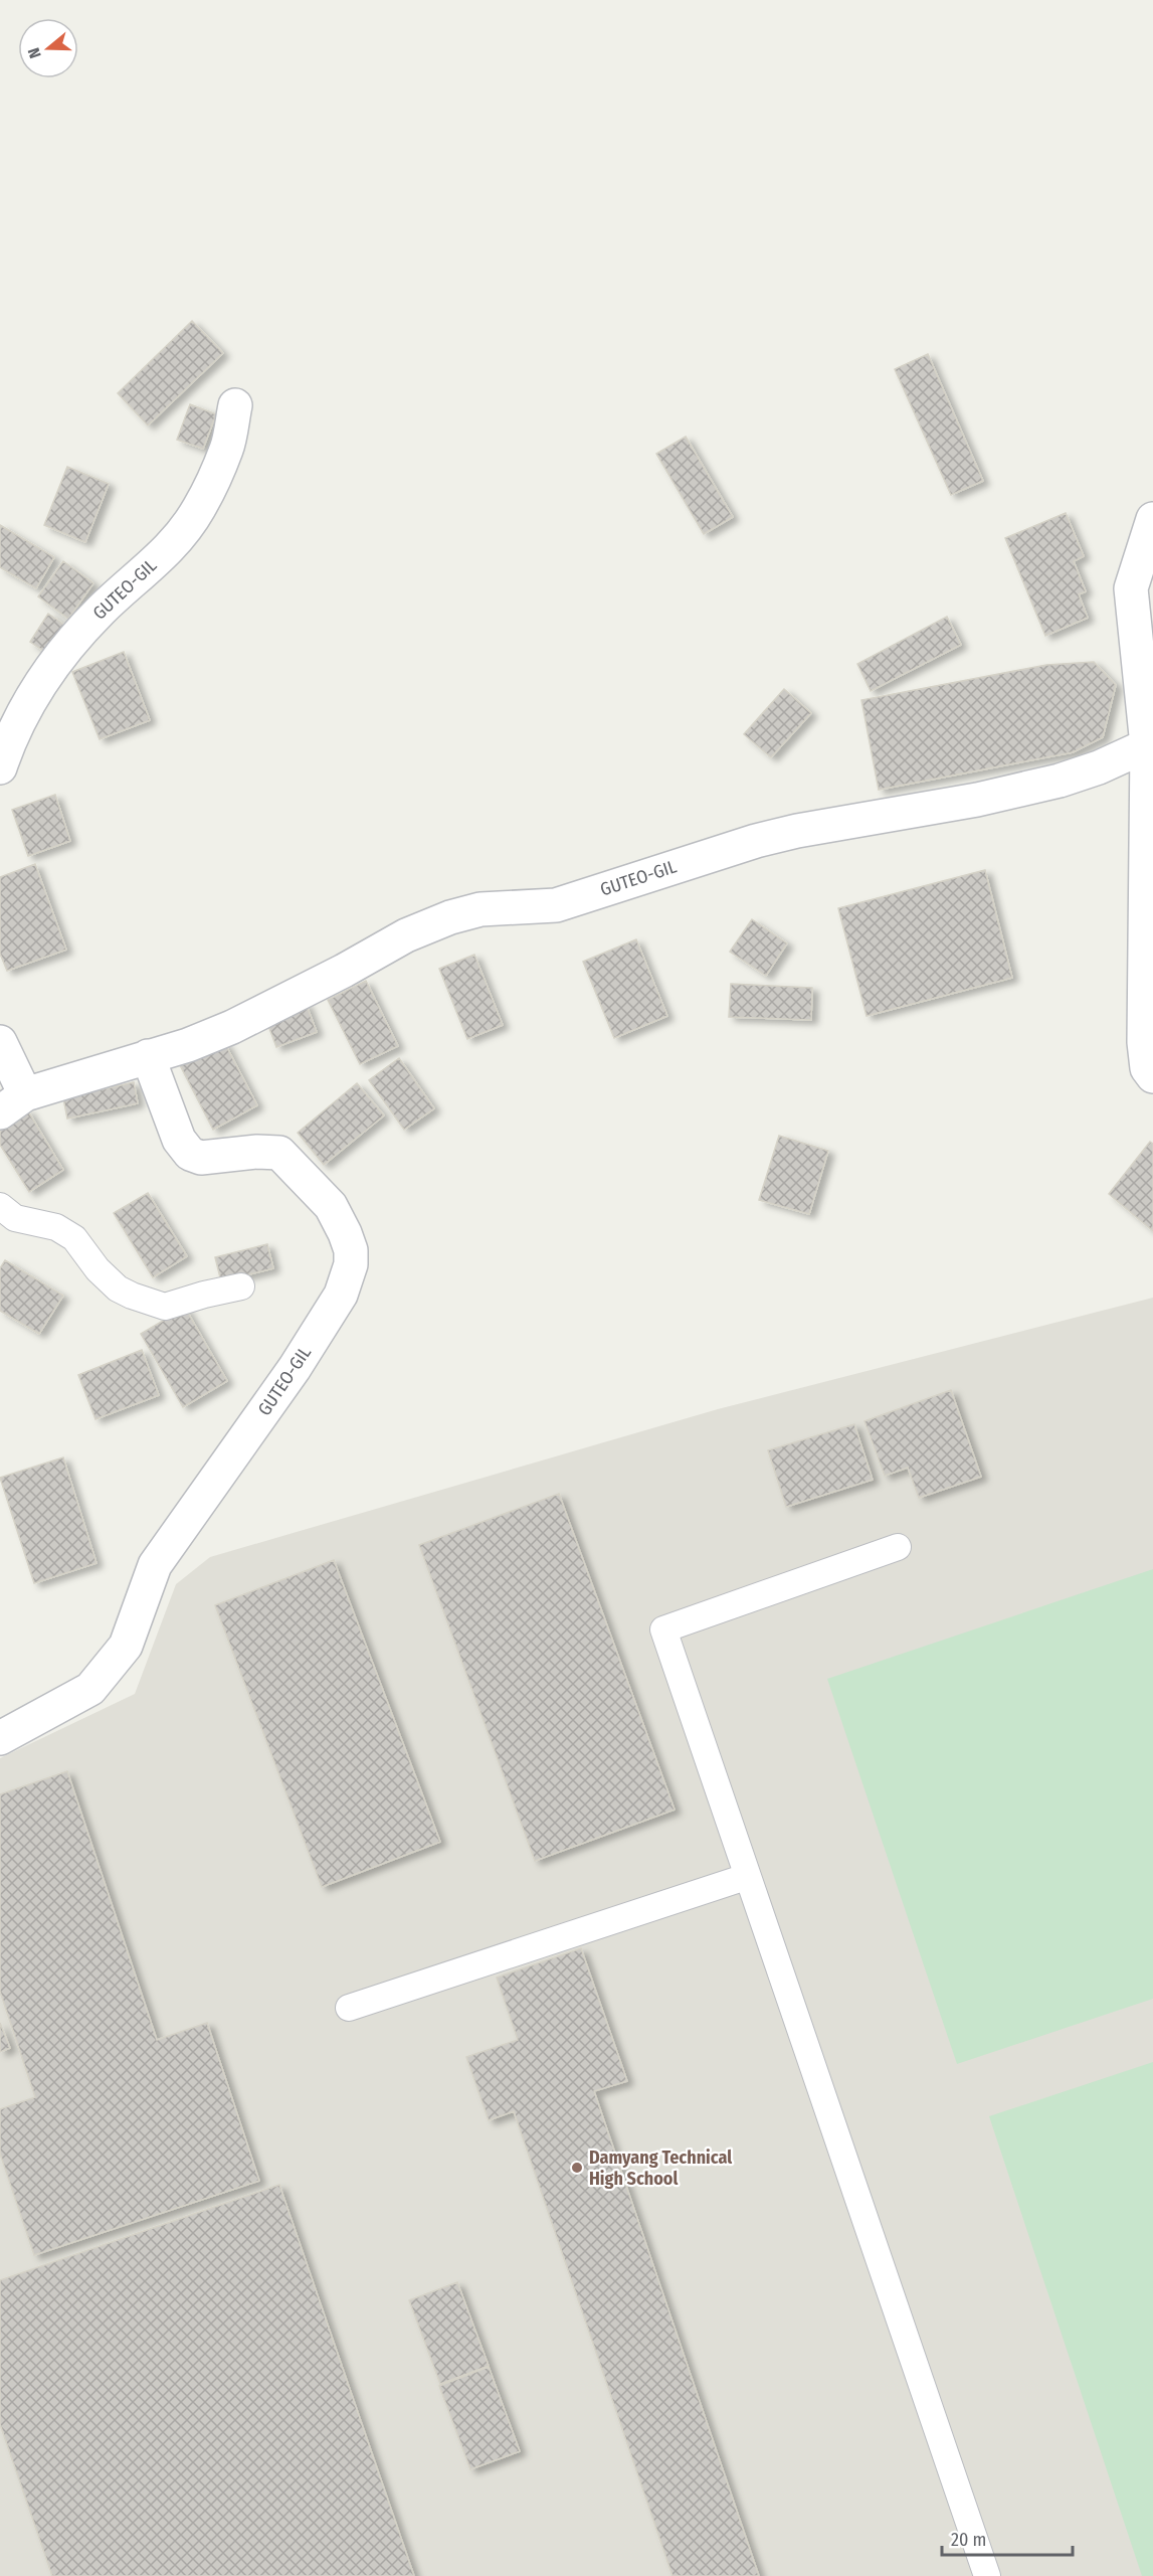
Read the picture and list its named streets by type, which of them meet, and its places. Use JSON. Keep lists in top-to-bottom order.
{
  "streets": {
    "street": ["GUTEO-GIL"]
  },
  "places": ["Damyang Technical High School"],
  "scale_bar": "20 m",
  "north": "left"
}
